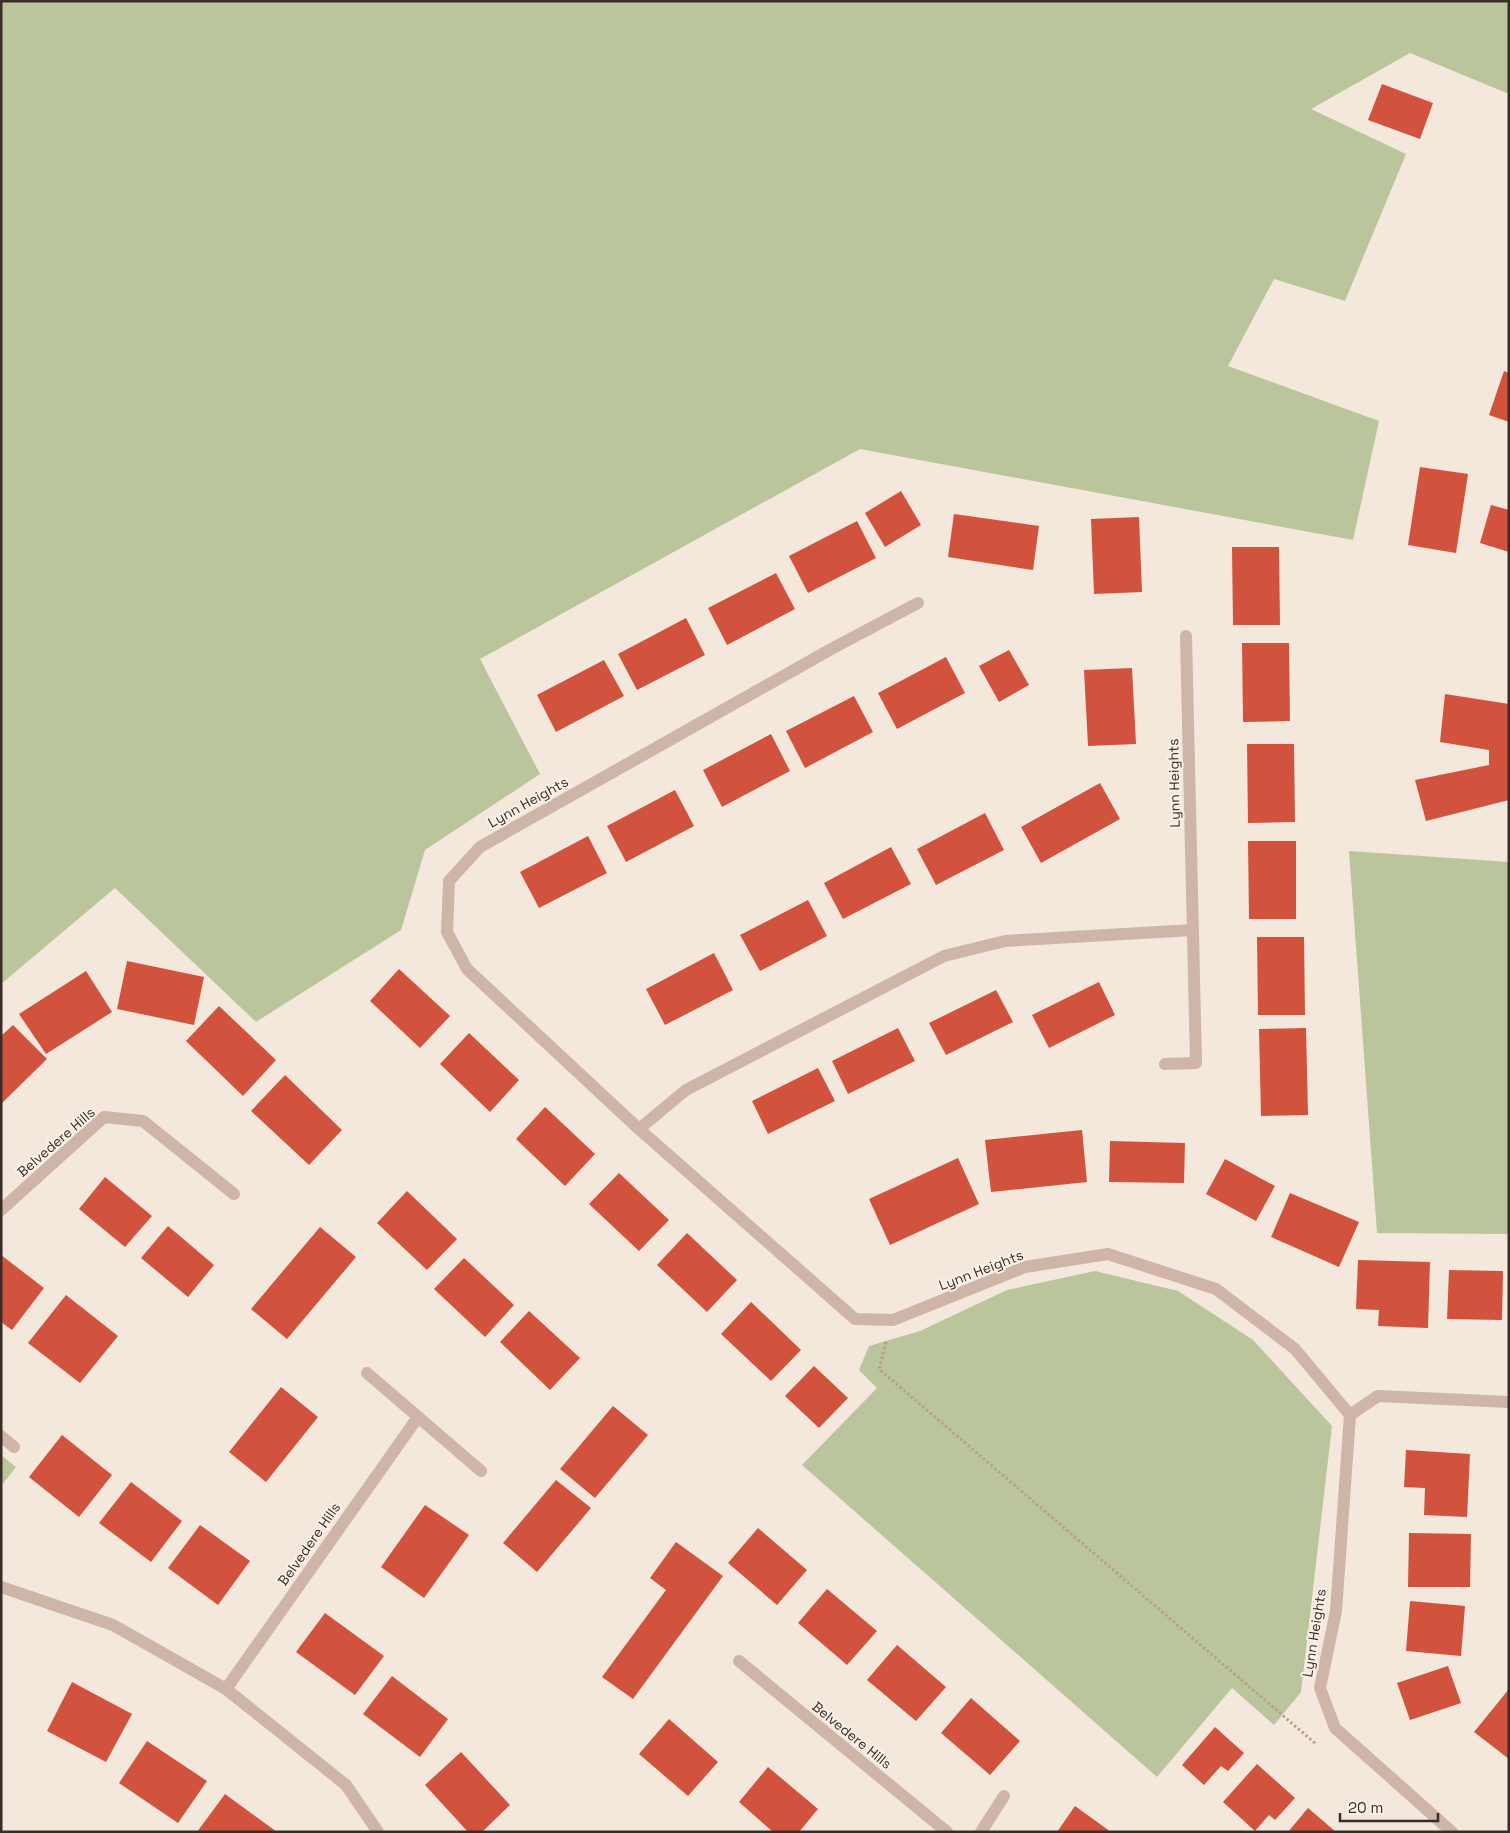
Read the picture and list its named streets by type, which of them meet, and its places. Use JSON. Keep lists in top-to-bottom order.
{
  "streets": {
    "street": ["Lynn Heights", "Belvedere Hills"]
  },
  "scale_bar": "20 m"
}
